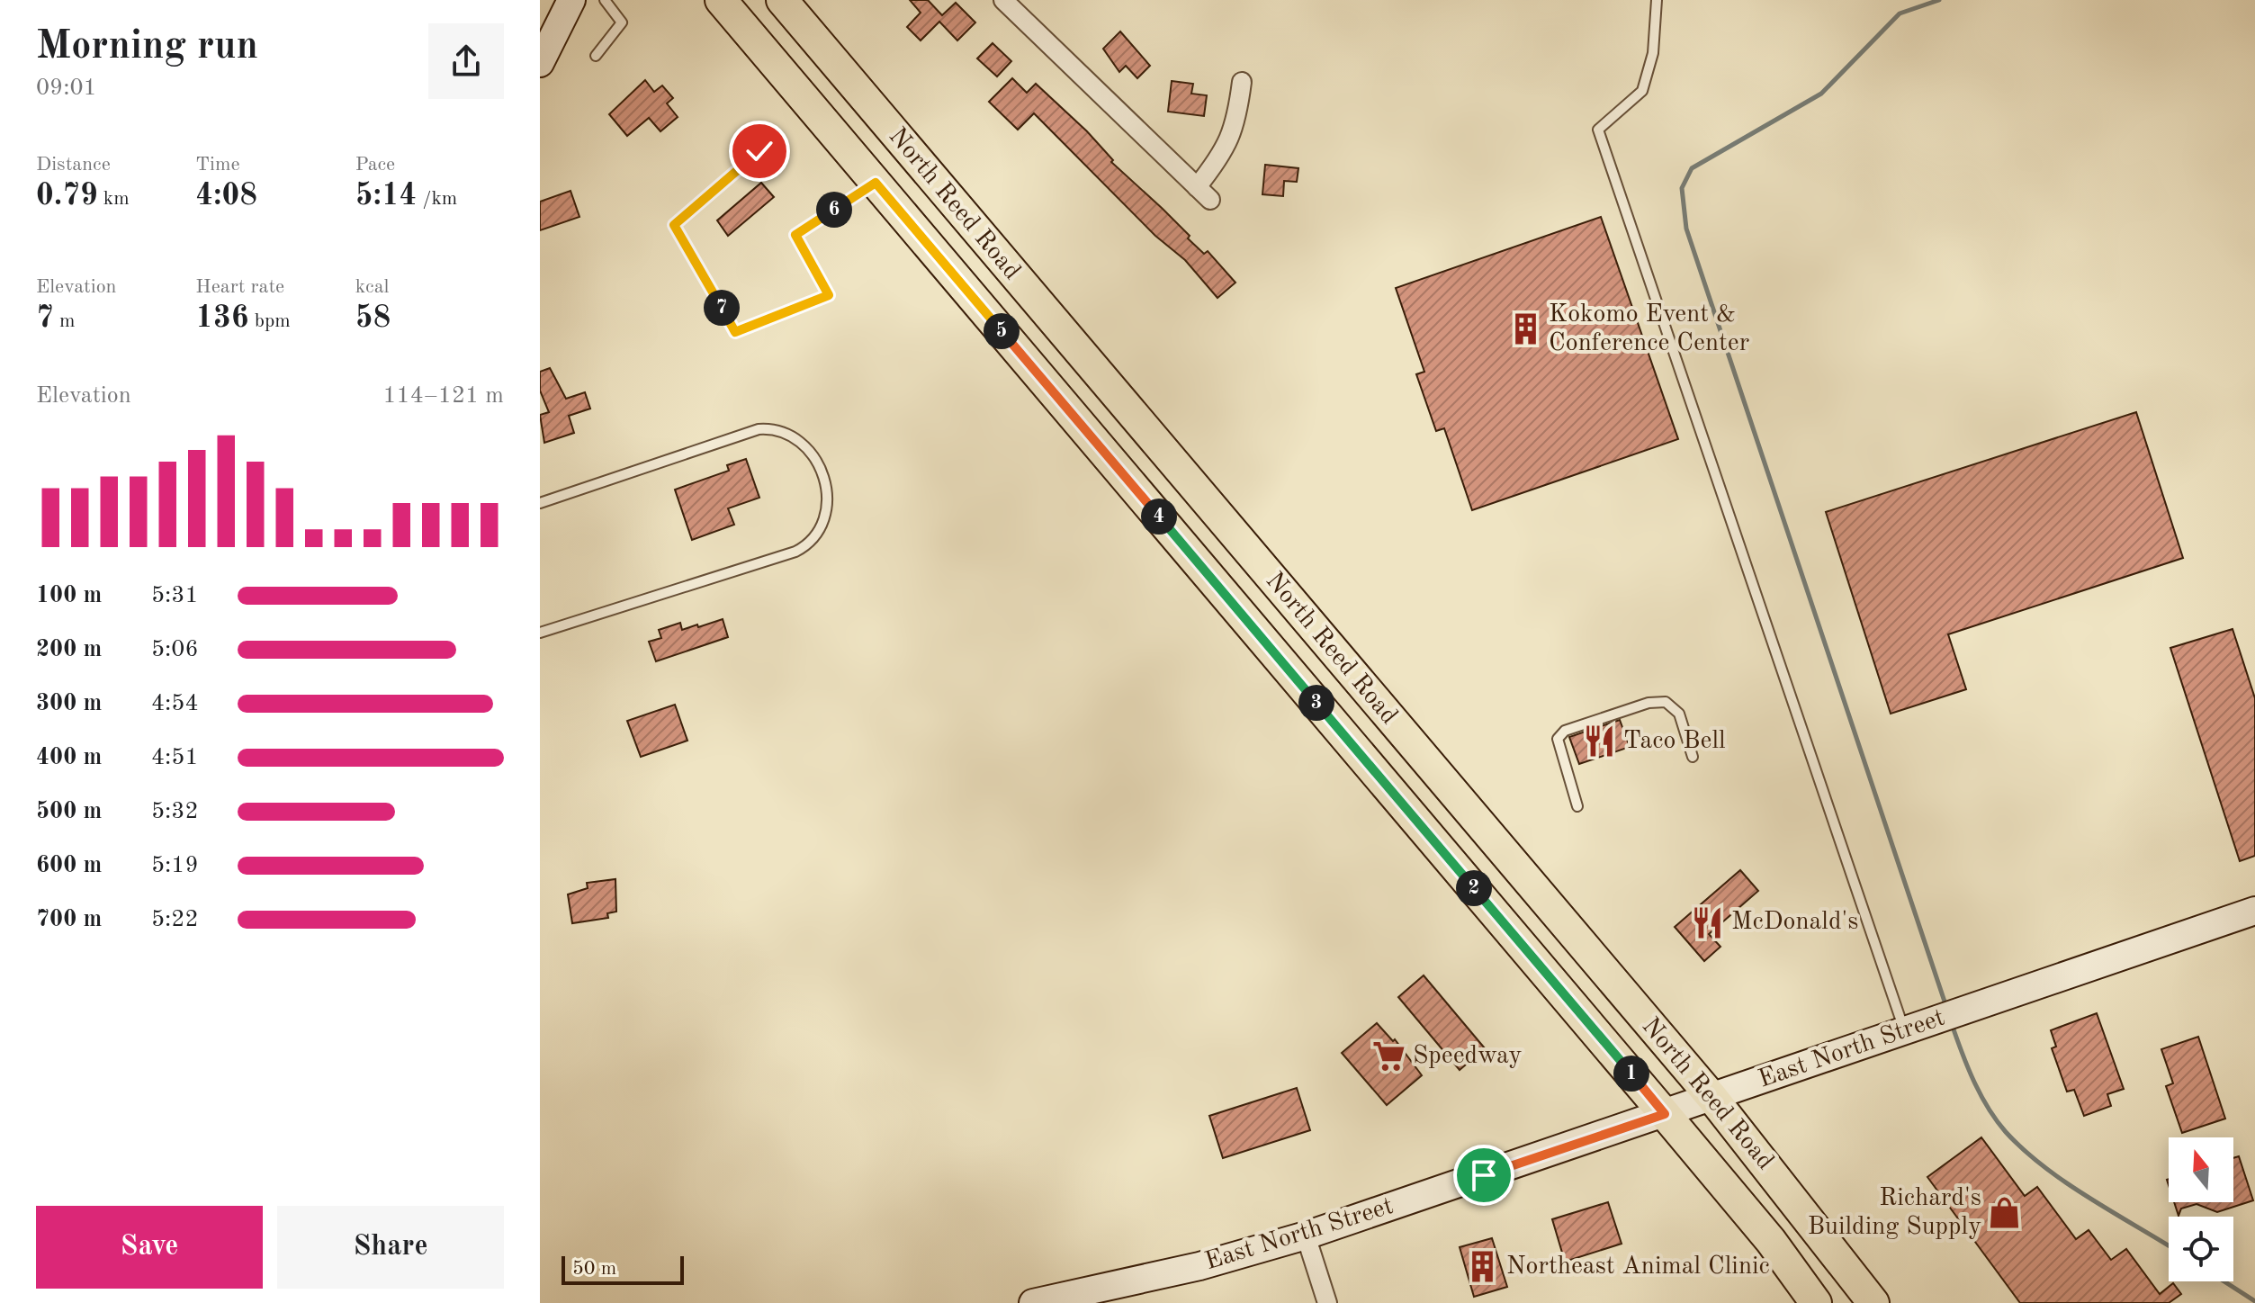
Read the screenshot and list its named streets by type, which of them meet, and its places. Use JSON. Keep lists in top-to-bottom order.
{
  "streets": {
    "main road": ["North Reed Road"],
    "street": ["East North Street"]
  },
  "crossings": [
    ["North Reed Road", "East North Street"]
  ],
  "places": {
    "building": ["Kokomo Event & Conference Center", "Northeast Animal Clinic"],
    "restaurant": ["Taco Bell", "McDonald's"],
    "supermarket": ["Speedway"],
    "shop": ["Richard's Building Supply"]
  },
  "scale_bar": "50 m",
  "north": "top",
  "page": {
    "heading": ["Morning run", "09:01"],
    "stats": [
      ["Distance", "0.79 km"],
      ["Time", "4:08"],
      ["Pace", "5:14 /km"],
      ["Elevation", "7 m"],
      ["Heart rate", "136 bpm"],
      ["kcal", "58"]
    ],
    "pins": [
      "6",
      "7",
      "5",
      "4",
      "3",
      "2",
      "1"
    ],
    "chart": ["Elevation", "114–121 m"],
    "list": [
      {
        "name": "100 m",
        "note": "5:31"
      },
      {
        "name": "200 m",
        "note": "5:06"
      },
      {
        "name": "300 m",
        "note": "4:54"
      },
      {
        "name": "400 m",
        "note": "4:51"
      },
      {
        "name": "500 m",
        "note": "5:32"
      },
      {
        "name": "600 m",
        "note": "5:19"
      },
      {
        "name": "700 m",
        "note": "5:22"
      }
    ],
    "buttons": ["Save", "Share"],
    "scale": "50 m"
  }
}
